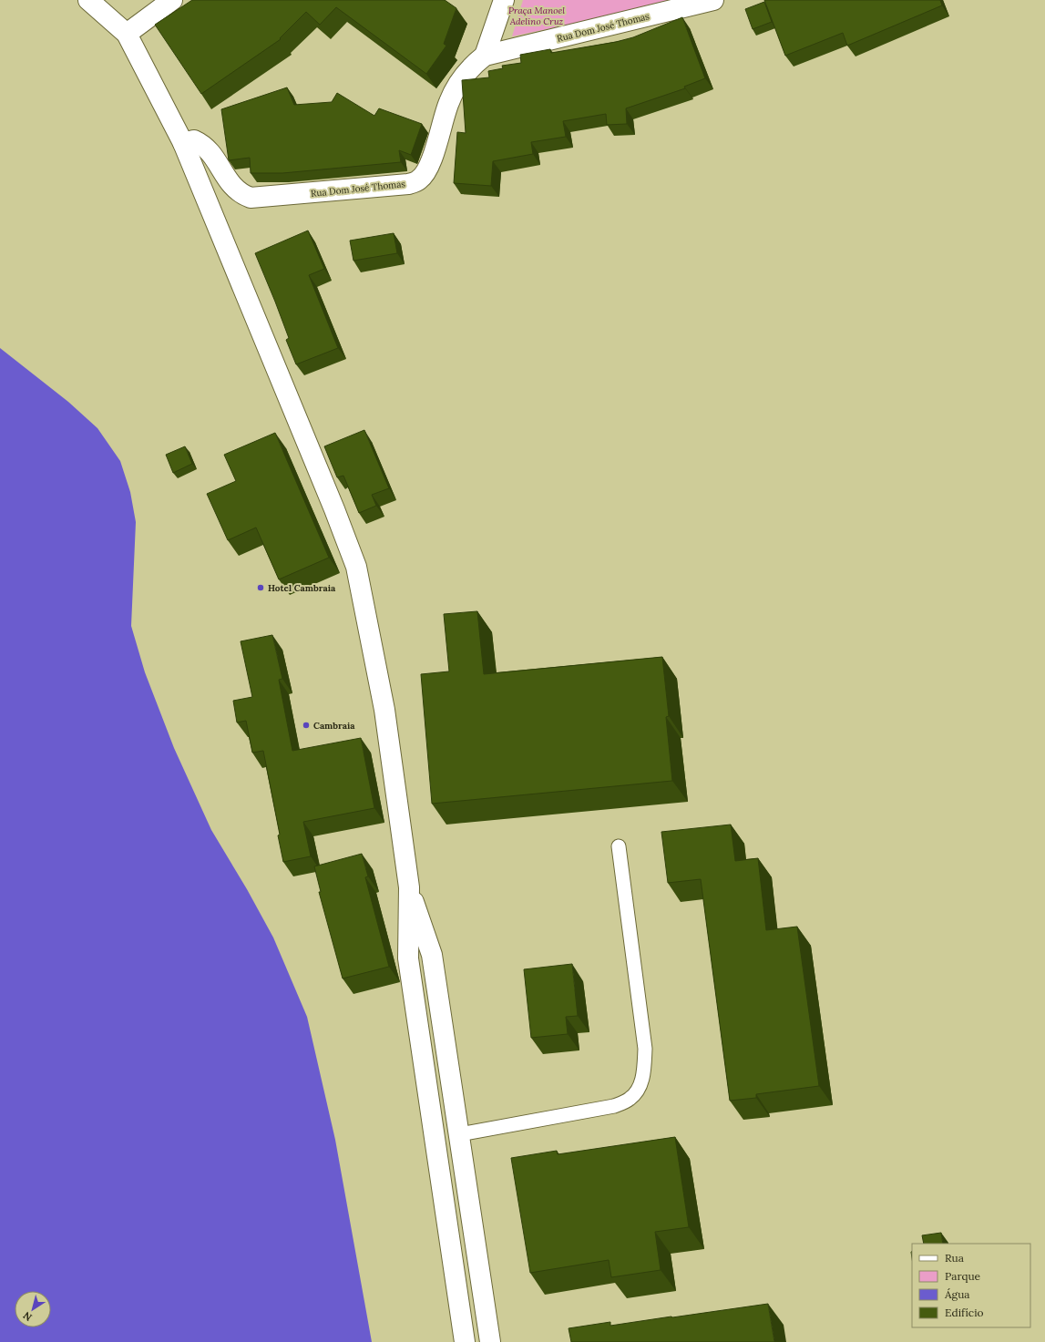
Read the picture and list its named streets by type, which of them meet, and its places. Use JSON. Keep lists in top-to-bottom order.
{
  "streets": {
    "main road": ["Rua Dom José Thomas"]
  },
  "parks": ["Praça Manoel Adelino Cruz"],
  "places": ["Hotel Cambraia", "Cambraia"],
  "legend": [
    "Rua",
    "Parque",
    "Água",
    "Edifício"
  ],
  "north": "bottom left"
}
